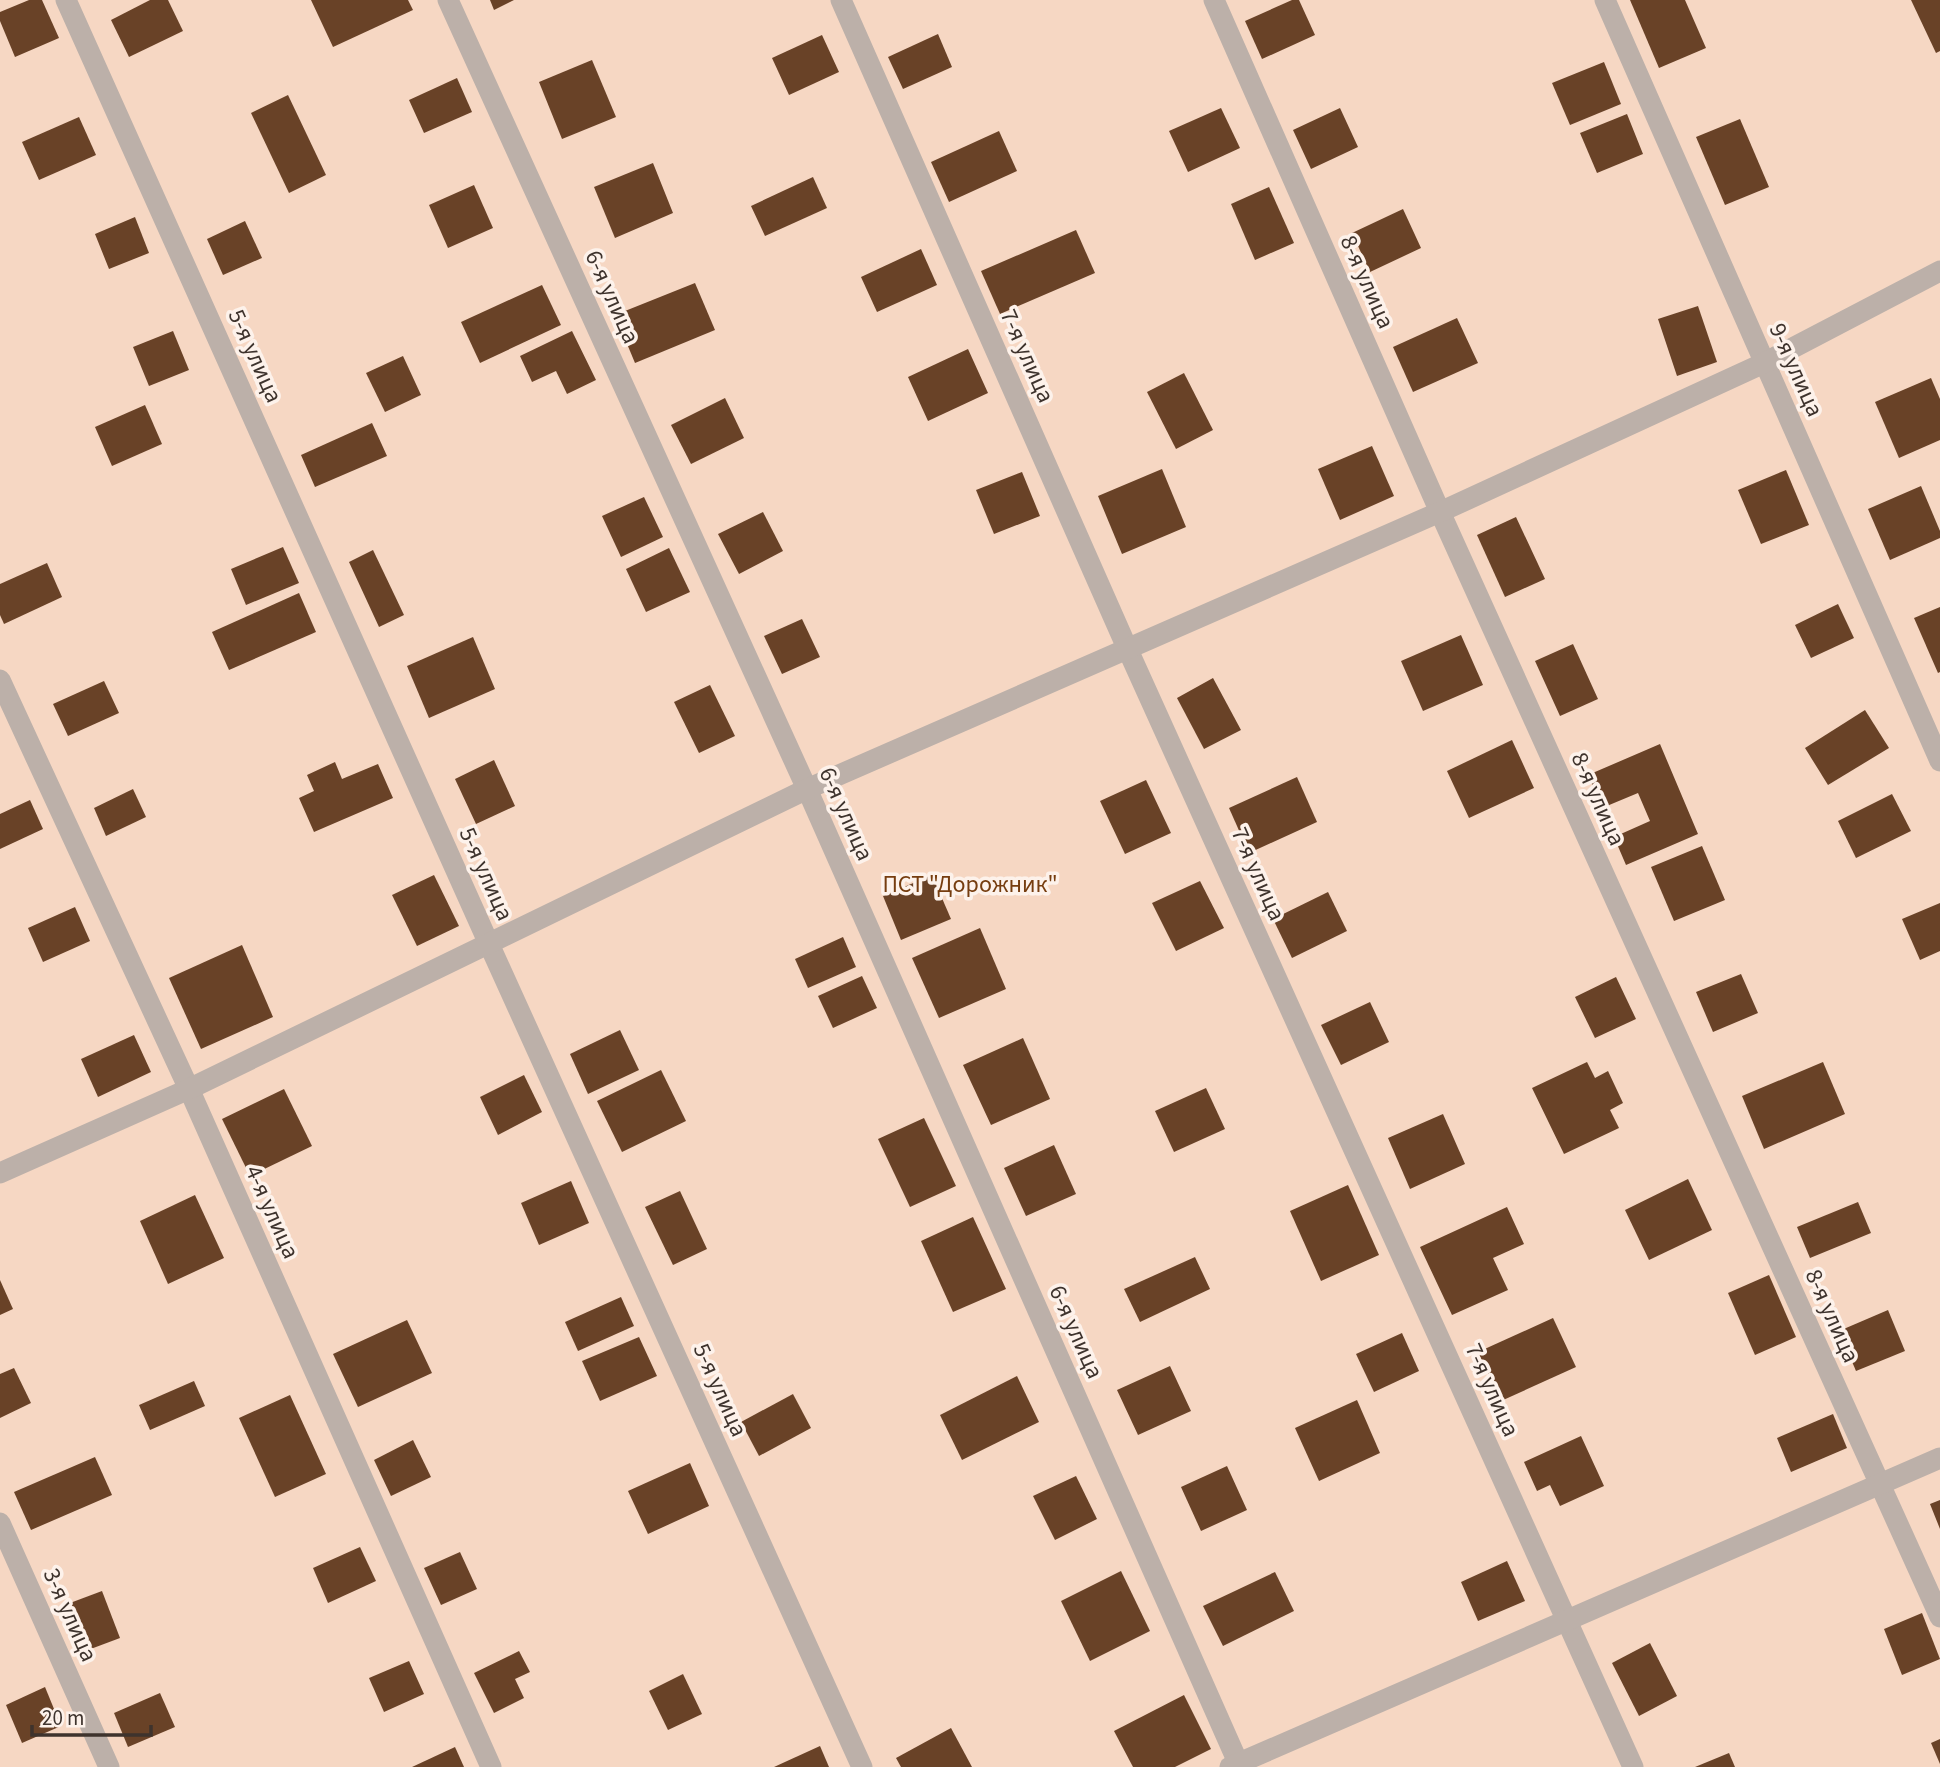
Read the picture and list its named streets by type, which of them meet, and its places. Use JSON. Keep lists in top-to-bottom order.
{
  "streets": {
    "street": [
      "8-я улица",
      "6-я улица",
      "5-я улица",
      "7-я улица",
      "9-я улица",
      "4-я улица",
      "3-я улица"
    ]
  },
  "parks": ["ПСТ \"Дорожник\""],
  "scale_bar": "20 m"
}
